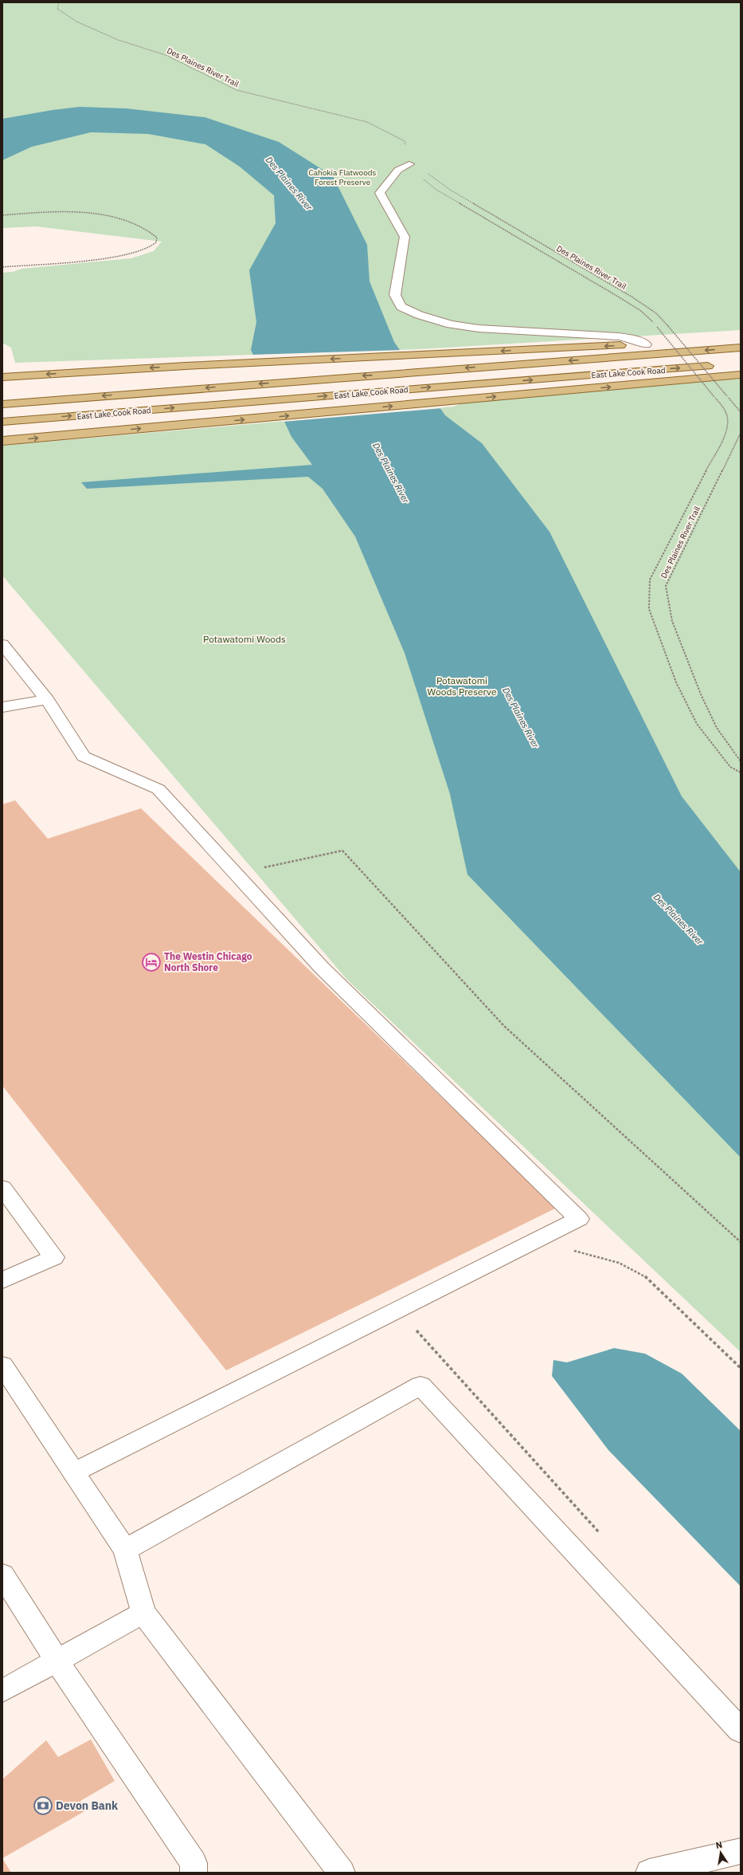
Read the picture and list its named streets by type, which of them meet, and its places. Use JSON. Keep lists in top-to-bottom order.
{
  "streets": {
    "main road": ["East Lake Cook Road"],
    "path": ["Des Plaines River Trail"]
  },
  "water": ["Des Plaines River"],
  "parks": ["Cahokia Flatwoods Forest Preserve", "Potawatomi Woods", "Potawatomi Woods Preserve"],
  "places": {
    "hotel": ["The Westin Chicago North Shore"],
    "bank": ["Devon Bank"]
  },
  "north": "top"
}
